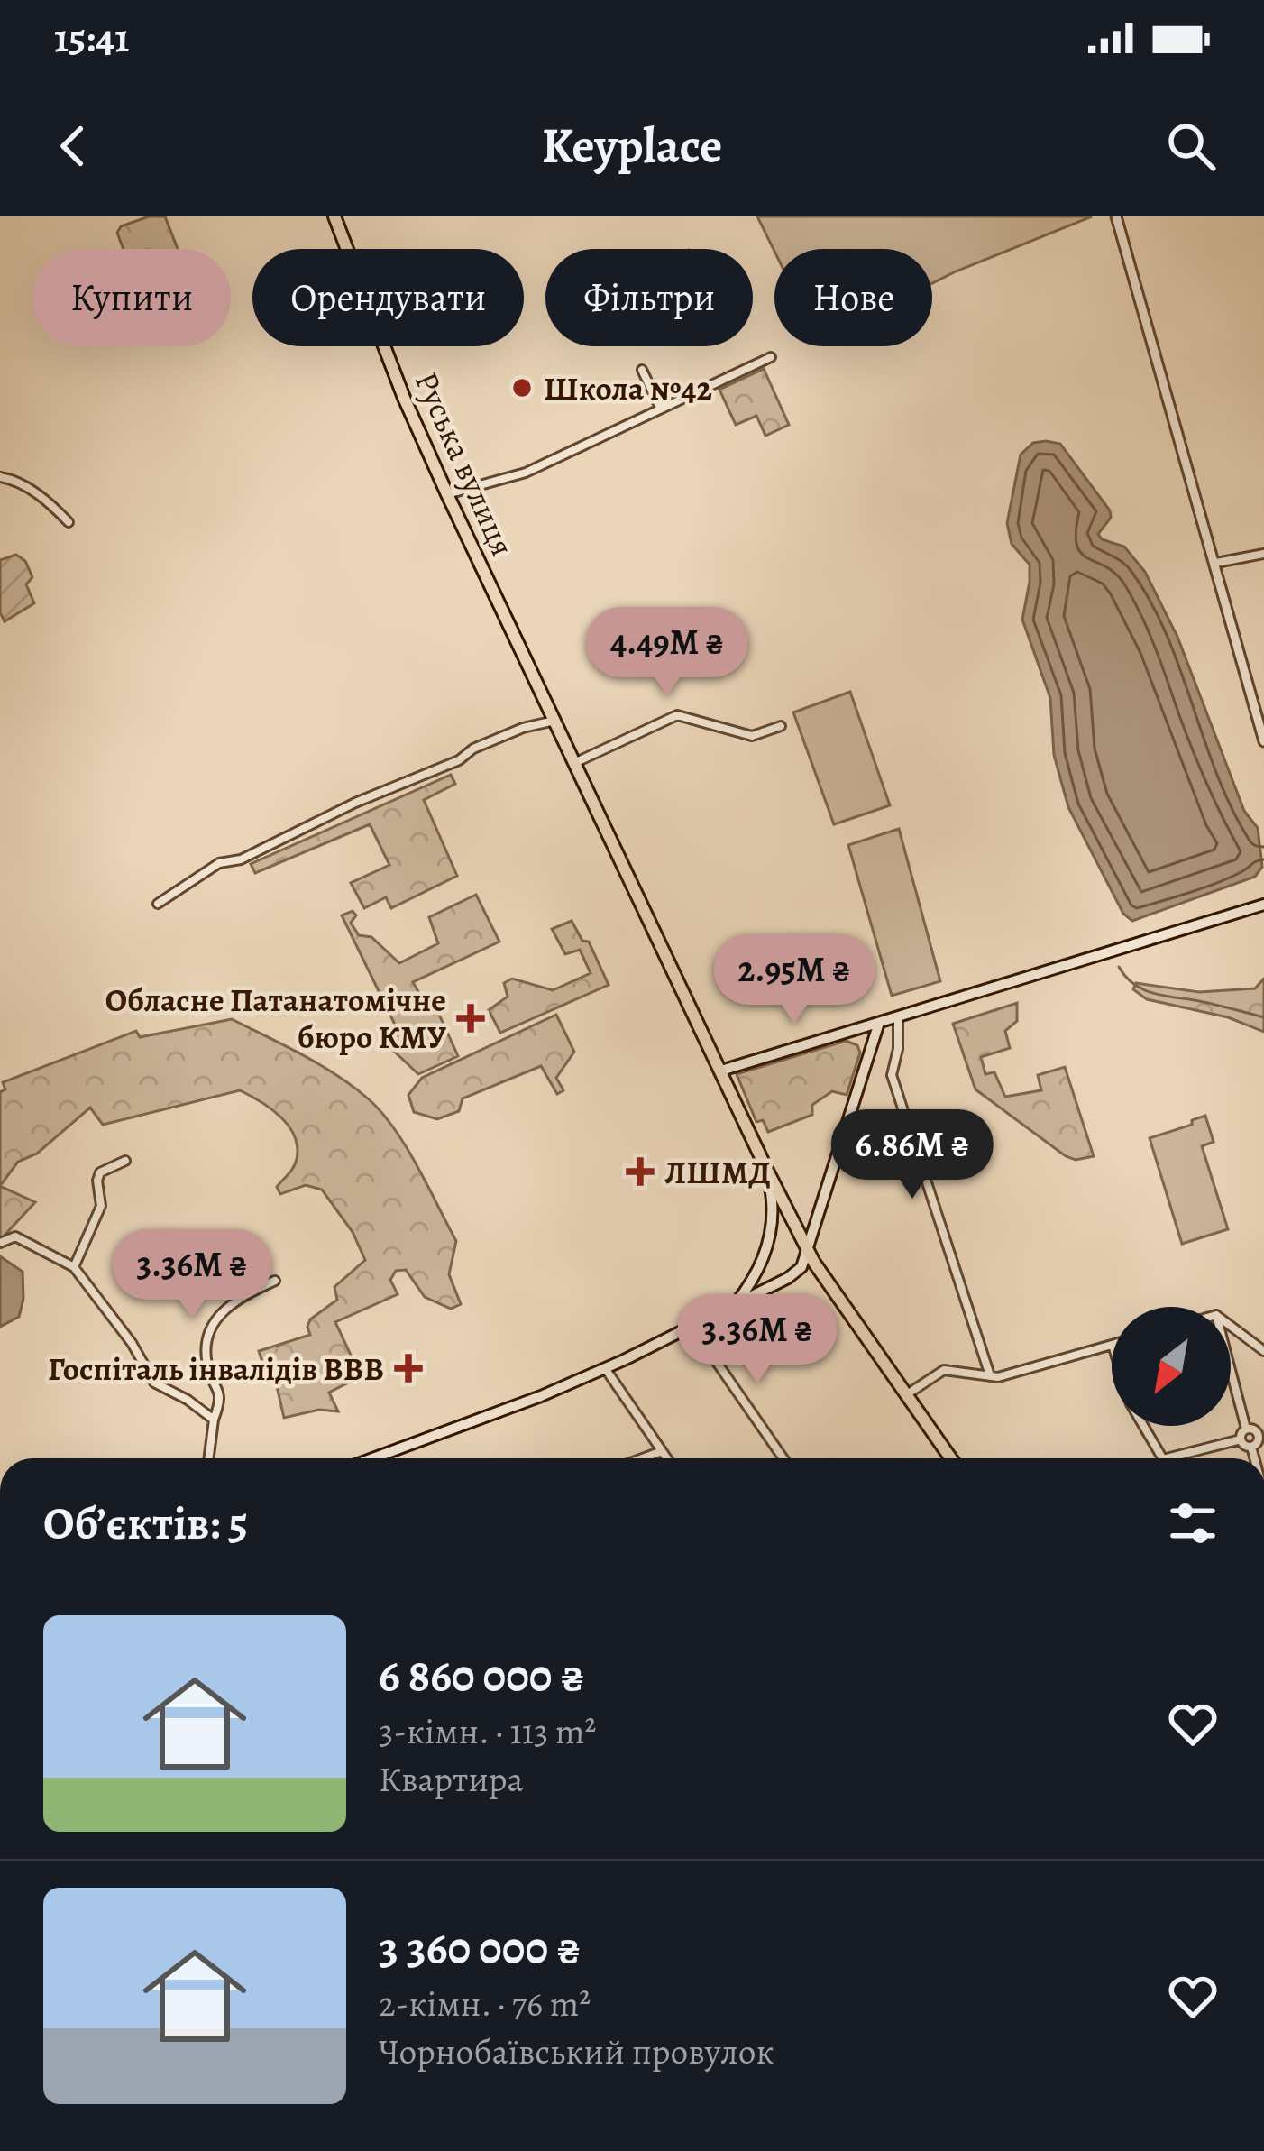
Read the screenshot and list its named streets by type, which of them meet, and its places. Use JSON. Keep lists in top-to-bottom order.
{
  "streets": {
    "main road": ["Руська вулиця"]
  },
  "places": {
    "other": ["Школа №42"],
    "health": ["Обласне Патанатомічне бюро КМУ", "ЛШМД", "Госпіталь інвалідів ВВВ"]
  },
  "north": "bottom left",
  "page": {
    "status": "15:41",
    "header": "Keyplace",
    "chip": [
      "Купити",
      "Орендувати",
      "Фільтри",
      "Нове"
    ],
    "price": [
      "4.49M ₴",
      "2.95M ₴",
      "6.86M ₴",
      "3.36M ₴",
      "3.36M ₴"
    ],
    "heading": "Об’єктів: 5",
    "list": [
      {
        "name": "6 860 000 ₴",
        "note": "3-кімн. · 113 m² · Квартира"
      },
      {
        "name": "3 360 000 ₴",
        "note": "2-кімн. · 76 m² · Чорнобаївський провулок"
      }
    ]
  }
}
